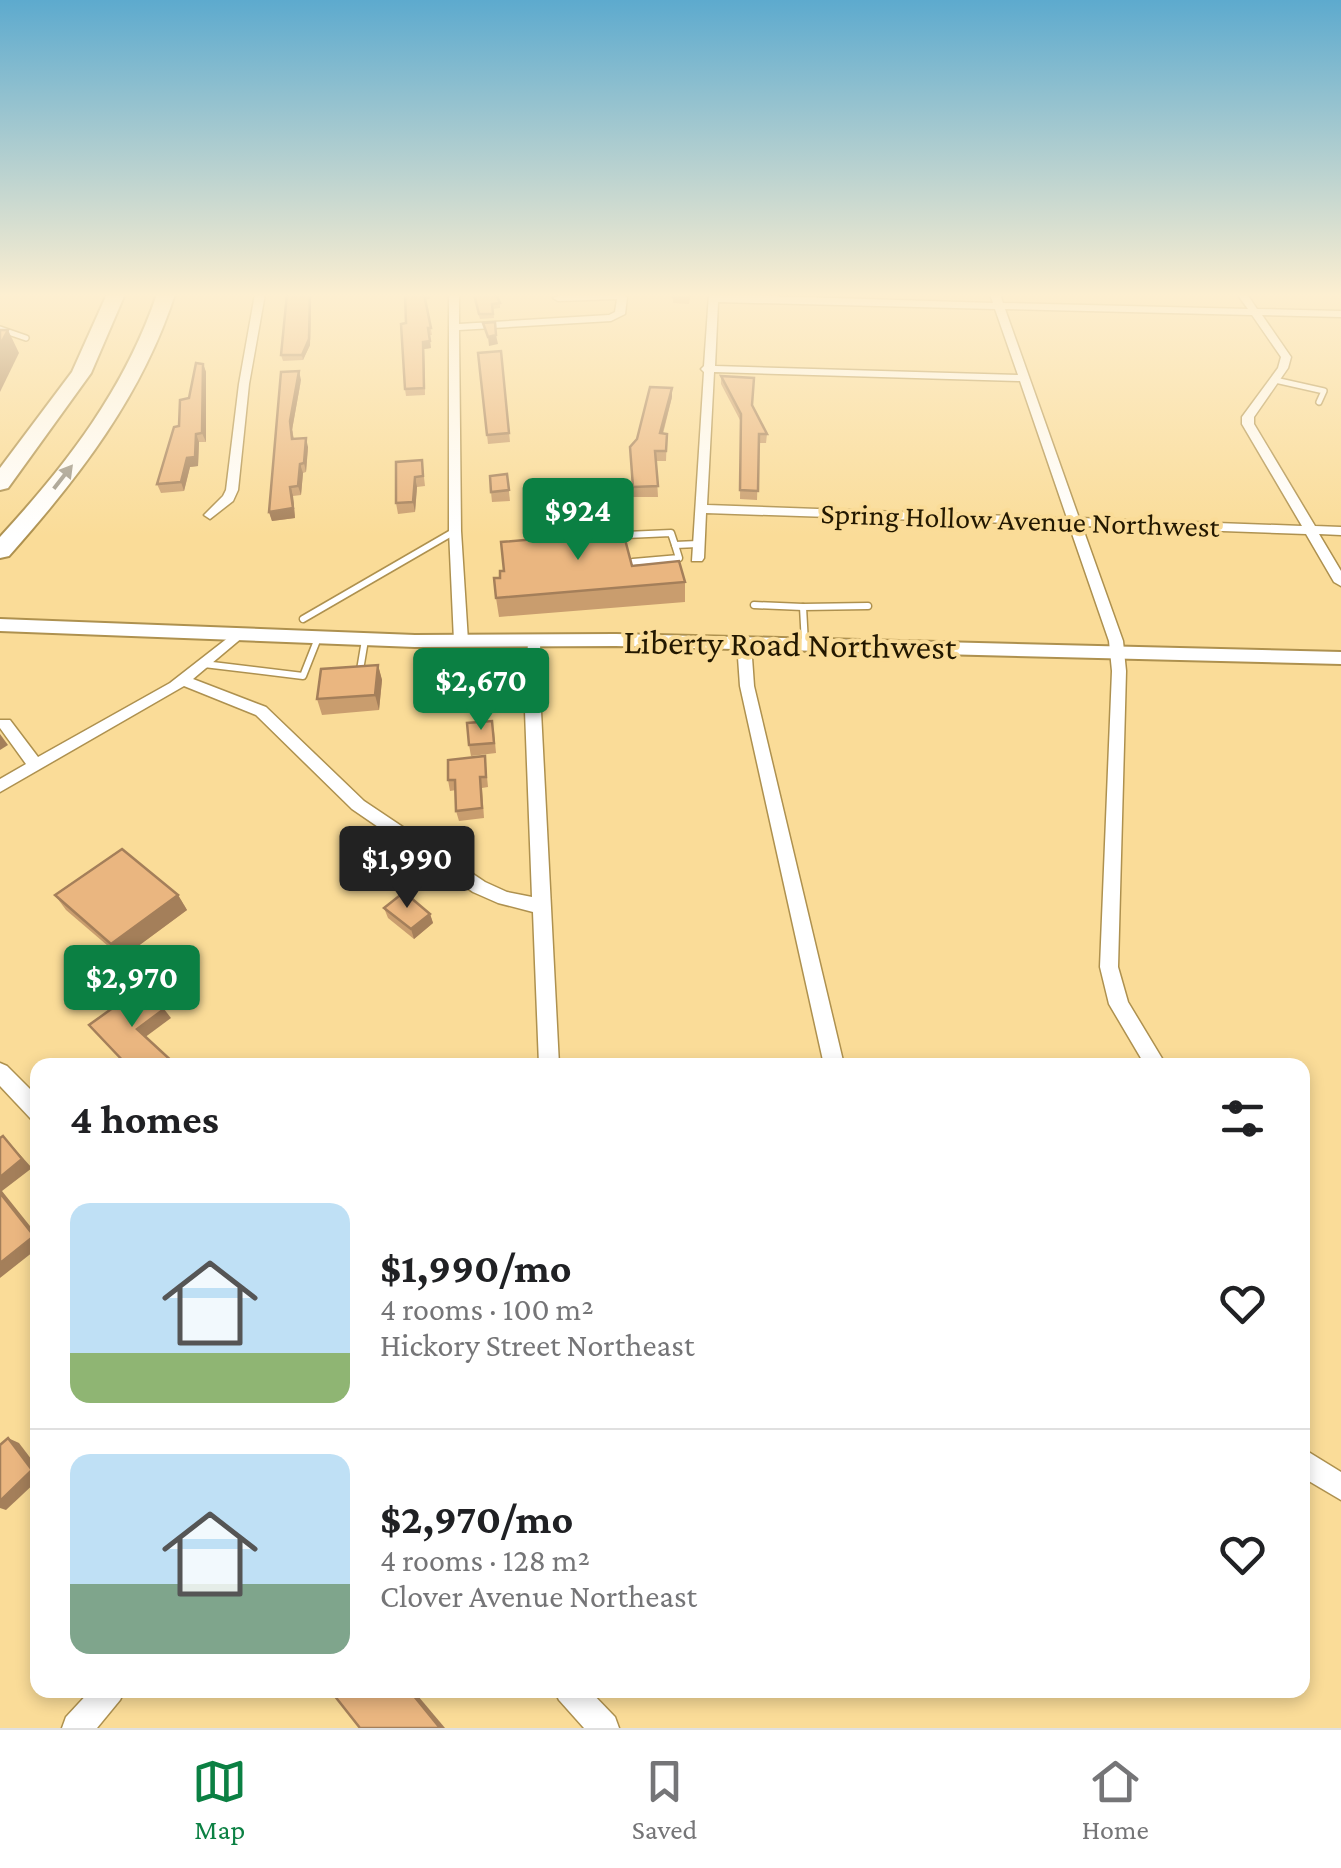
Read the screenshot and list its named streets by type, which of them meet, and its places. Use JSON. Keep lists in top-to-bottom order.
{
  "streets": {
    "street": ["Spring Hollow Avenue Northwest", "Liberty Road Northwest"]
  },
  "page": {
    "price": [
      "$924",
      "$2,670",
      "$1,990",
      "$2,970"
    ],
    "heading": "4 homes",
    "list": [
      {
        "name": "$1,990/mo",
        "note": "4 rooms · 100 m² · Hickory Street Northeast"
      },
      {
        "name": "$2,970/mo",
        "note": "4 rooms · 128 m² · Clover Avenue Northeast"
      }
    ],
    "tabs": ["Map", "Saved", "Home"]
  }
}
